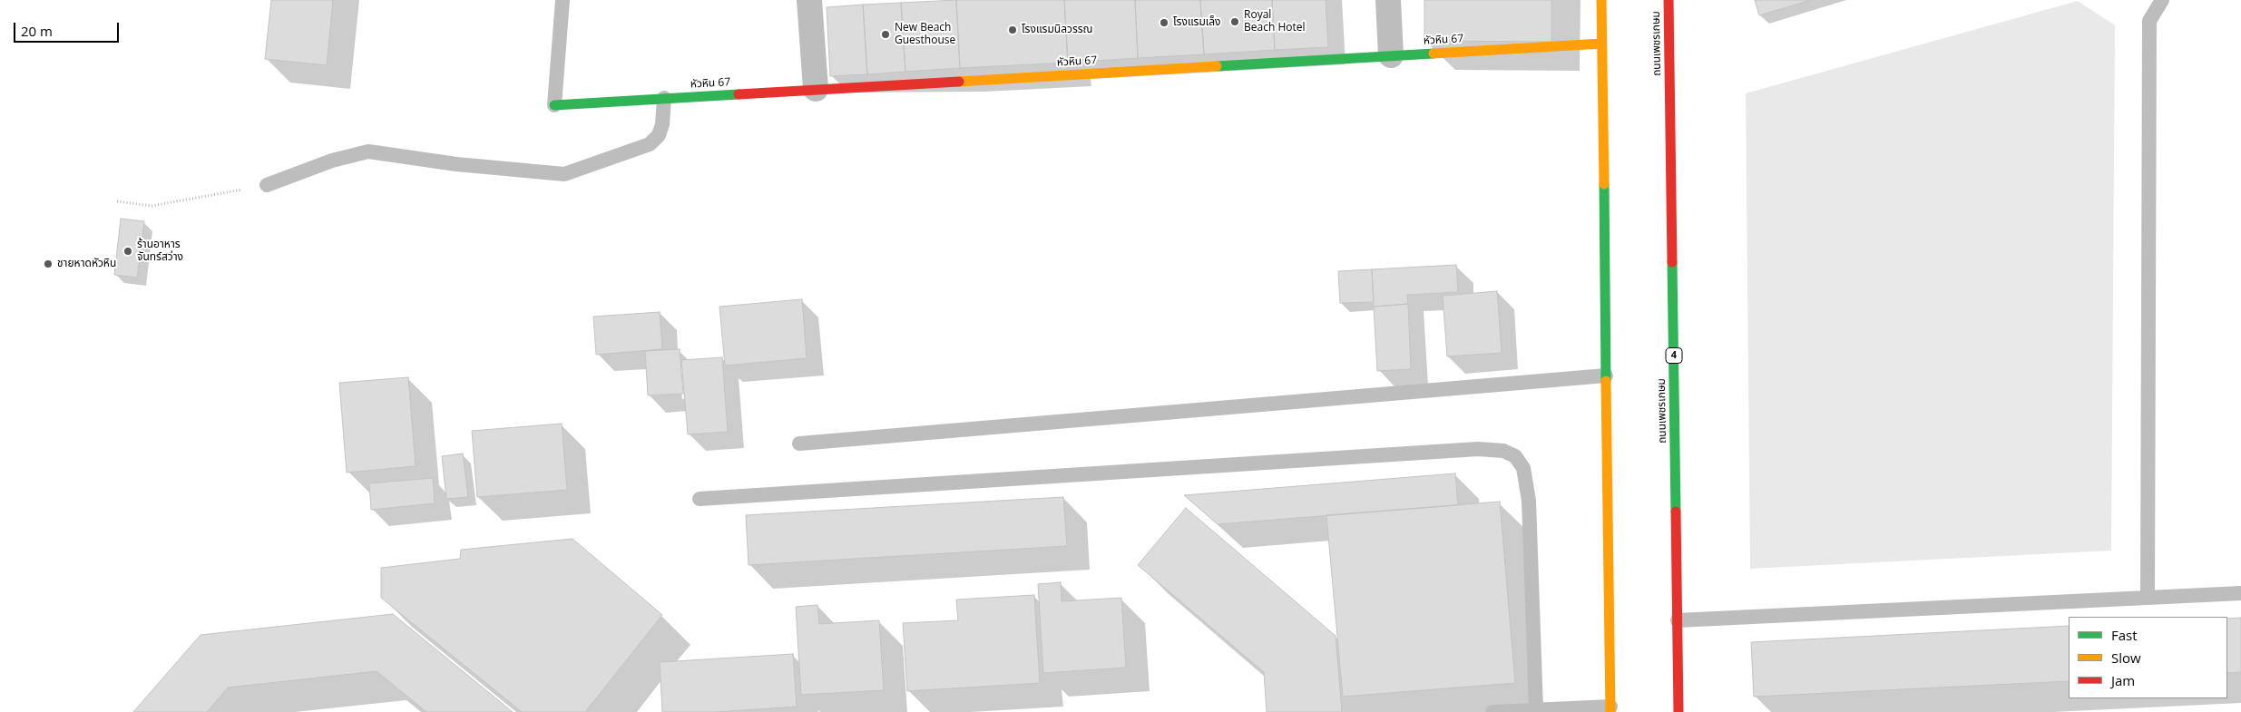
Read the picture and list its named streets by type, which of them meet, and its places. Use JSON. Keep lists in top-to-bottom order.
{
  "streets": {
    "main road": ["หัวหิน 67", "ถนนเพชรเกษม", "4"]
  },
  "places": [
    "Royal Beach Hotel",
    "โรงแรมเล็ง",
    "โรงแรมนิลวรรณ",
    "New Beach Guesthouse",
    "ร้านอาหาร จันทร์สว่าง",
    "ชายหาดหัวหิน"
  ],
  "legend": ["Fast", "Slow", "Jam"],
  "scale_bar": "20 m"
}
